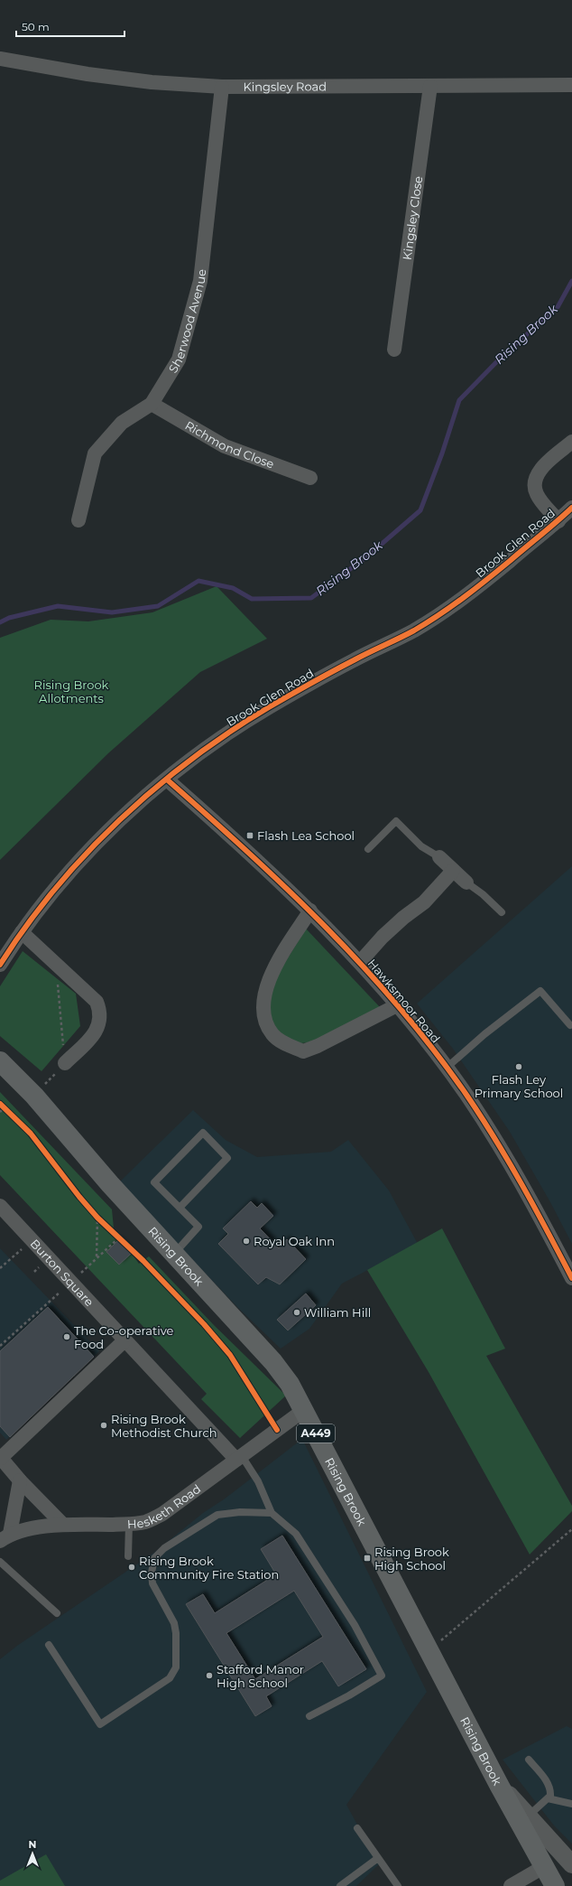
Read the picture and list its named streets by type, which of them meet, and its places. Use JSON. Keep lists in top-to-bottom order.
{
  "streets": {
    "highway": ["Rising Brook", "A449"],
    "street": [
      "Kingsley Road",
      "Kingsley Close",
      "Sherwood Avenue",
      "Richmond Close",
      "Brook Glen Road",
      "Hawksmoor Road",
      "Burton Square",
      "Hesketh Road"
    ]
  },
  "crossings": [
    ["Kingsley Road", "Kingsley Close"],
    ["Kingsley Road", "Sherwood Avenue"],
    ["Sherwood Avenue", "Richmond Close"],
    ["Brook Glen Road", "Hawksmoor Road"],
    ["Rising Brook", "Hesketh Road"],
    ["Burton Square", "Hesketh Road"]
  ],
  "water": ["Rising Brook"],
  "parks": ["Rising Brook Allotments"],
  "places": {
    "transit": ["Flash Lea School", "Rising Brook High School"],
    "other": [
      "Flash Ley Primary School",
      "Royal Oak Inn",
      "William Hill",
      "The Co-operative Food",
      "Rising Brook Methodist Church",
      "Rising Brook Community Fire Station",
      "Stafford Manor High School"
    ]
  },
  "scale_bar": "50 m",
  "north": "top"
}
